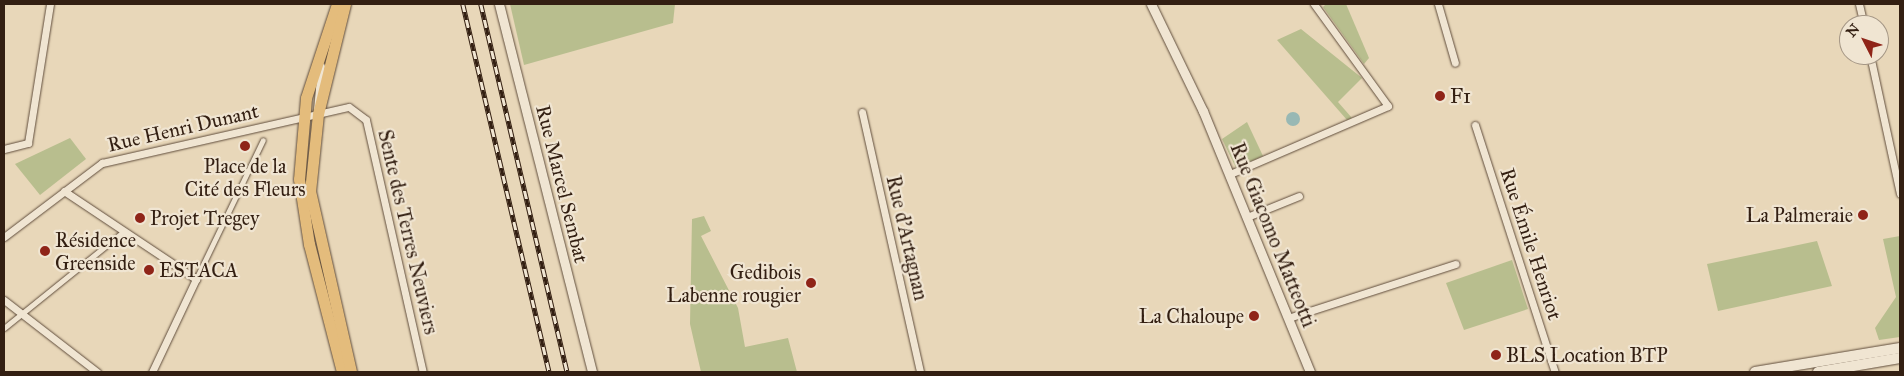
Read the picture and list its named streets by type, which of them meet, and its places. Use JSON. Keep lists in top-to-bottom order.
{
  "streets": {
    "street": [
      "Rue Henri Dunant",
      "Rue Marcel Sembat",
      "Sente des Terres Neuviers",
      "Rue Giacomo Matteotti",
      "Rue d'Artagnan",
      "Rue Émile Henriot"
    ]
  },
  "crossings": [
    ["Rue Henri Dunant", "Sente des Terres Neuviers"]
  ],
  "places": [
    "F1",
    "Place de la Cité des Fleurs",
    "La Palmeraie",
    "Projet Tregey",
    "Résidence Greenside",
    "ESTACA",
    "Gedibois Labenne rougier",
    "La Chaloupe",
    "BLS Location BTP"
  ],
  "north": "top left"
}
